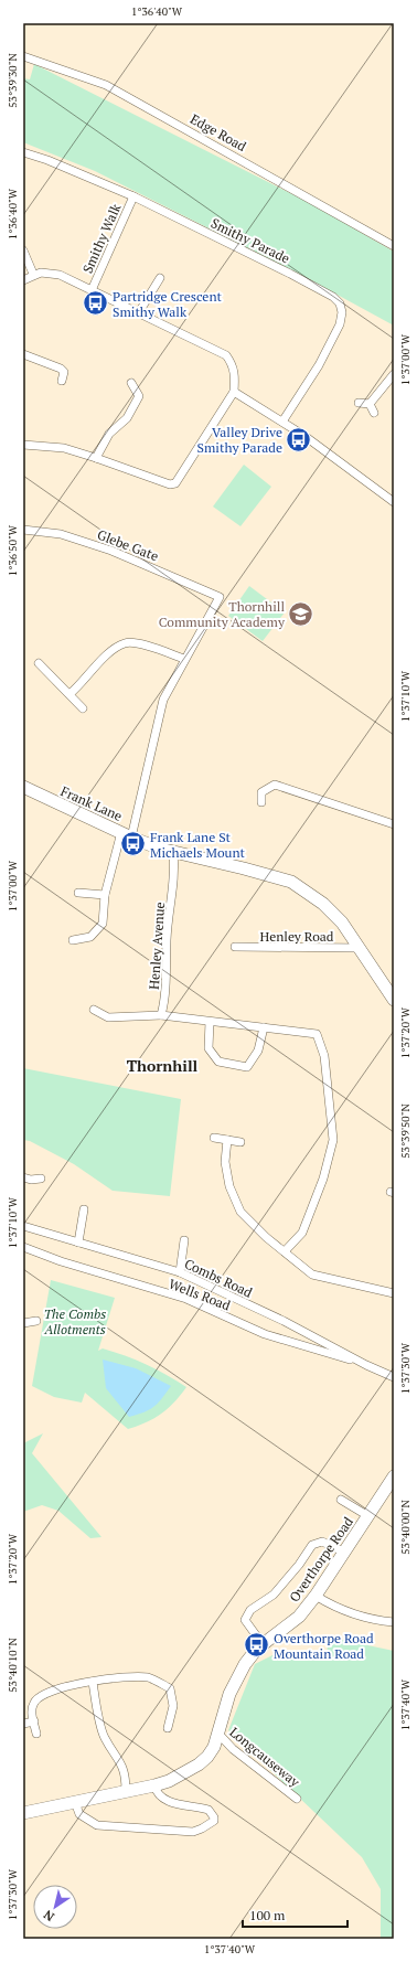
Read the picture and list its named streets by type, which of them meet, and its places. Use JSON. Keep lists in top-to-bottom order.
{
  "streets": {
    "street": [
      "Edge Road",
      "Smithy Walk",
      "Smithy Parade",
      "Glebe Gate",
      "Frank Lane",
      "Henley Road",
      "Henley Avenue",
      "Combs Road",
      "Wells Road",
      "Overthorpe Road",
      "Longcauseway"
    ]
  },
  "crossings": [
    ["Smithy Walk", "Smithy Parade"],
    ["Frank Lane", "Henley Road"],
    ["Frank Lane", "Henley Avenue"],
    ["Combs Road", "Wells Road"],
    ["Overthorpe Road", "Longcauseway"]
  ],
  "districts": ["Thornhill"],
  "parks": ["The Combs Allotments"],
  "places": {
    "bus stop": [
      "Partridge Crescent Smithy Walk",
      "Valley Drive Smithy Parade",
      "Frank Lane St Michaels Mount",
      "Overthorpe Road Mountain Road"
    ],
    "school or university": ["Thornhill Community Academy"]
  },
  "scale_bar": "100 m",
  "north": "bottom left",
  "coordinates": [
    "1°36'40\"W",
    "53°39'30\"N",
    "1°37'00\"W",
    "1°36'50\"W",
    "1°37'10\"W",
    "1°37'20\"W",
    "53°39'50\"N",
    "1°37'30\"W",
    "53°40'00\"N",
    "53°40'10\"N",
    "1°37'40\"W"
  ]
}
